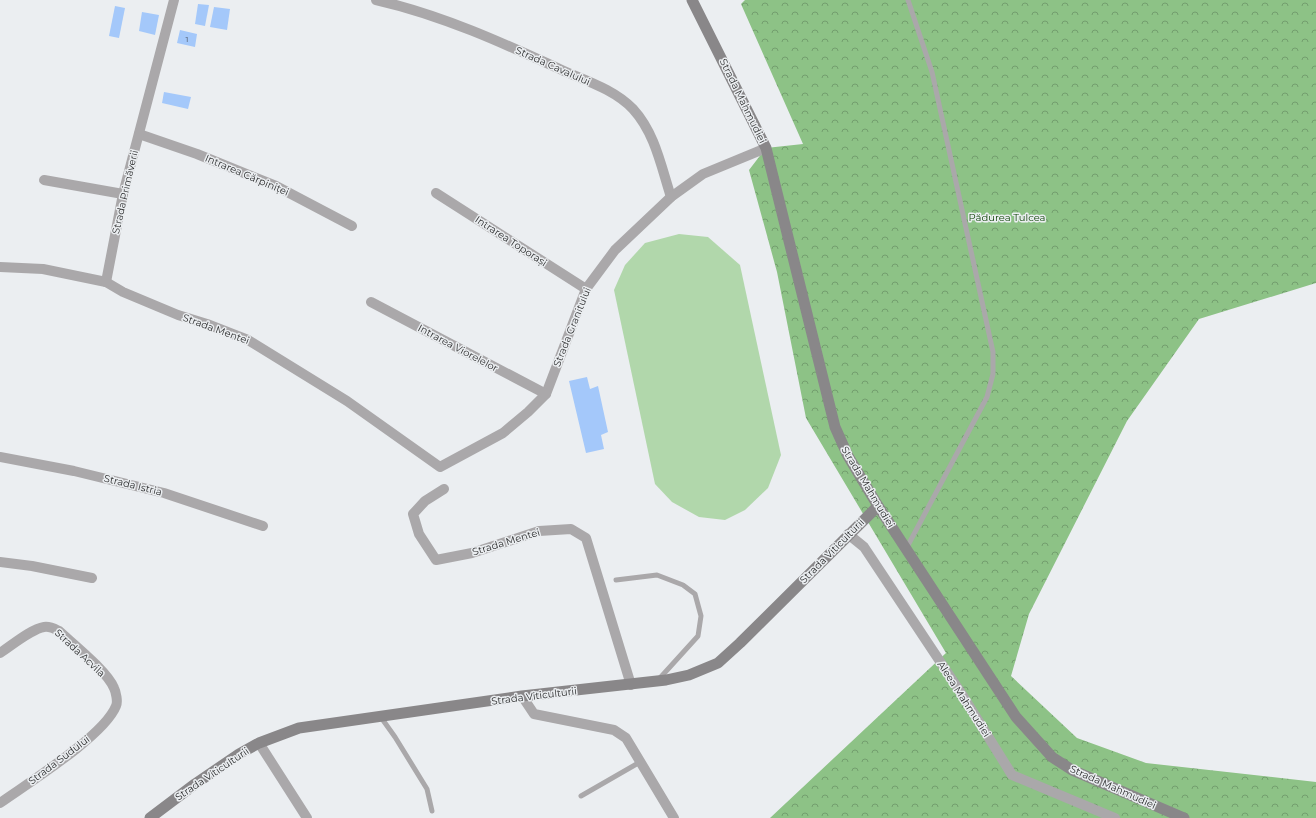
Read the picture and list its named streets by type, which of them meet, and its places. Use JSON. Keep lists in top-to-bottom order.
{
  "streets": {
    "main road": ["Strada Mahmudiei", "Strada Viticulturii"],
    "street": [
      "Strada Cavalului",
      "Intrarea Cărpiniței",
      "Strada Primăverii",
      "Intrarea Toporași",
      "Strada Granitului",
      "Strada Mentei",
      "Intrarea Viorelelor",
      "Strada Istria",
      "Strada Acvila",
      "Aleea Mahmudiei",
      "Strada Sudului"
    ]
  },
  "crossings": [
    ["Strada Cavalului", "Strada Granitului"],
    ["Strada Mahmudiei", "Strada Granitului"],
    ["Strada Mahmudiei", "Strada Viticulturii"],
    ["Intrarea Cărpiniței", "Strada Primăverii"],
    ["Strada Primăverii", "Strada Mentei"],
    ["Intrarea Toporași", "Strada Granitului"],
    ["Strada Granitului", "Strada Mentei"],
    ["Strada Granitului", "Intrarea Viorelelor"],
    ["Strada Mentei", "Strada Viticulturii"],
    ["Strada Viticulturii", "Aleea Mahmudiei"],
    ["Strada Acvila", "Strada Sudului"]
  ],
  "parks": ["Pădurea Tulcea"],
  "house_numbers": ["1"]
}
